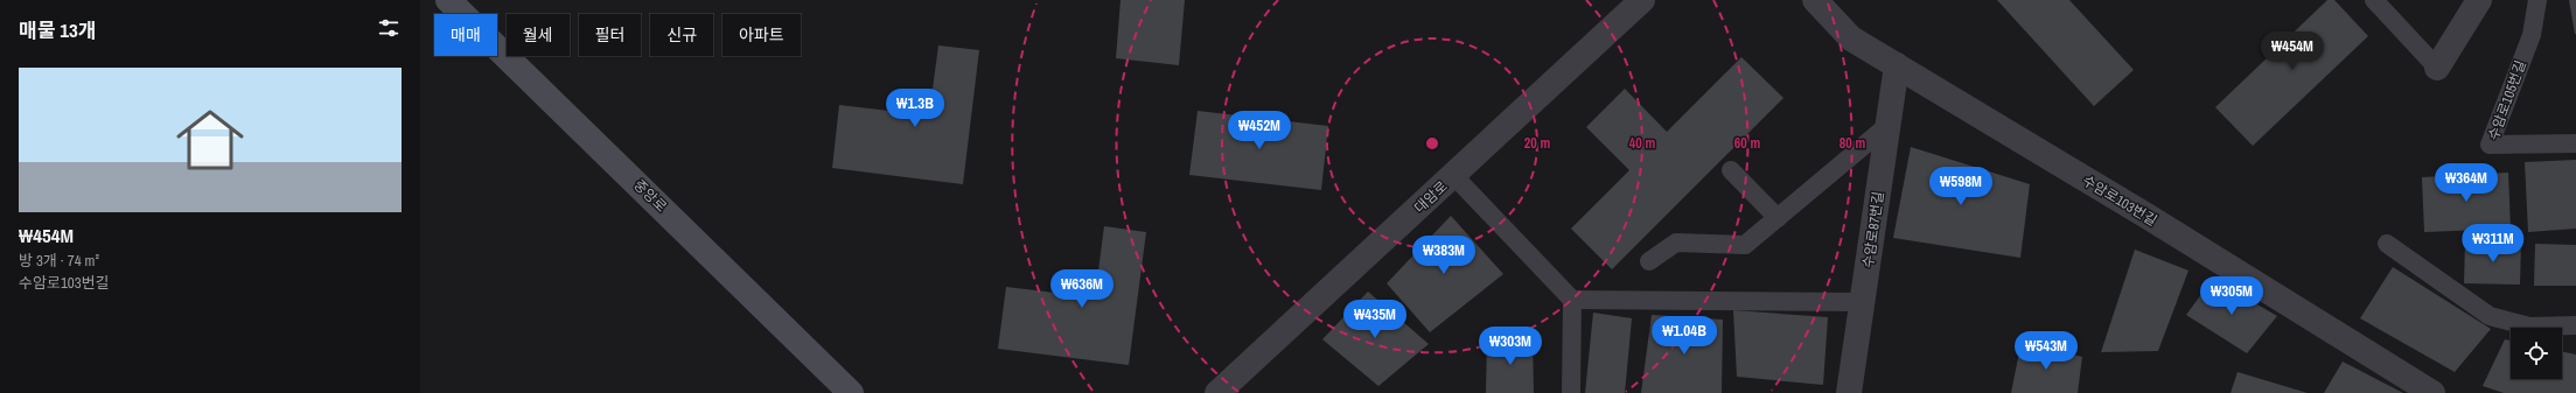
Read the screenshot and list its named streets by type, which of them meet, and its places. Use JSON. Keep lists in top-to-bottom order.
{
  "streets": {
    "main road": ["중앙로"],
    "street": ["대암로", "수암로103번길", "수암로87번길"],
    "lane": ["수암로105번길"]
  },
  "crossings": [
    ["수암로103번길", "수암로87번길"]
  ],
  "page": {
    "heading": "매물 13개",
    "chip": [
      "매매",
      "월세",
      "필터",
      "신규",
      "아파트"
    ],
    "price": [
      "₩454M",
      "₩1.3B",
      "₩452M",
      "₩364M",
      "₩598M",
      "₩311M",
      "₩383M",
      "₩636M",
      "₩305M",
      "₩435M",
      "₩1.04B",
      "₩303M",
      "₩543M"
    ],
    "list": [
      {
        "name": "₩454M",
        "note": "방 3개 · 74 m² · 수암로103번길"
      }
    ]
  },
  "rings": [
    "20 m",
    "40 m",
    "60 m",
    "80 m"
  ]
}
